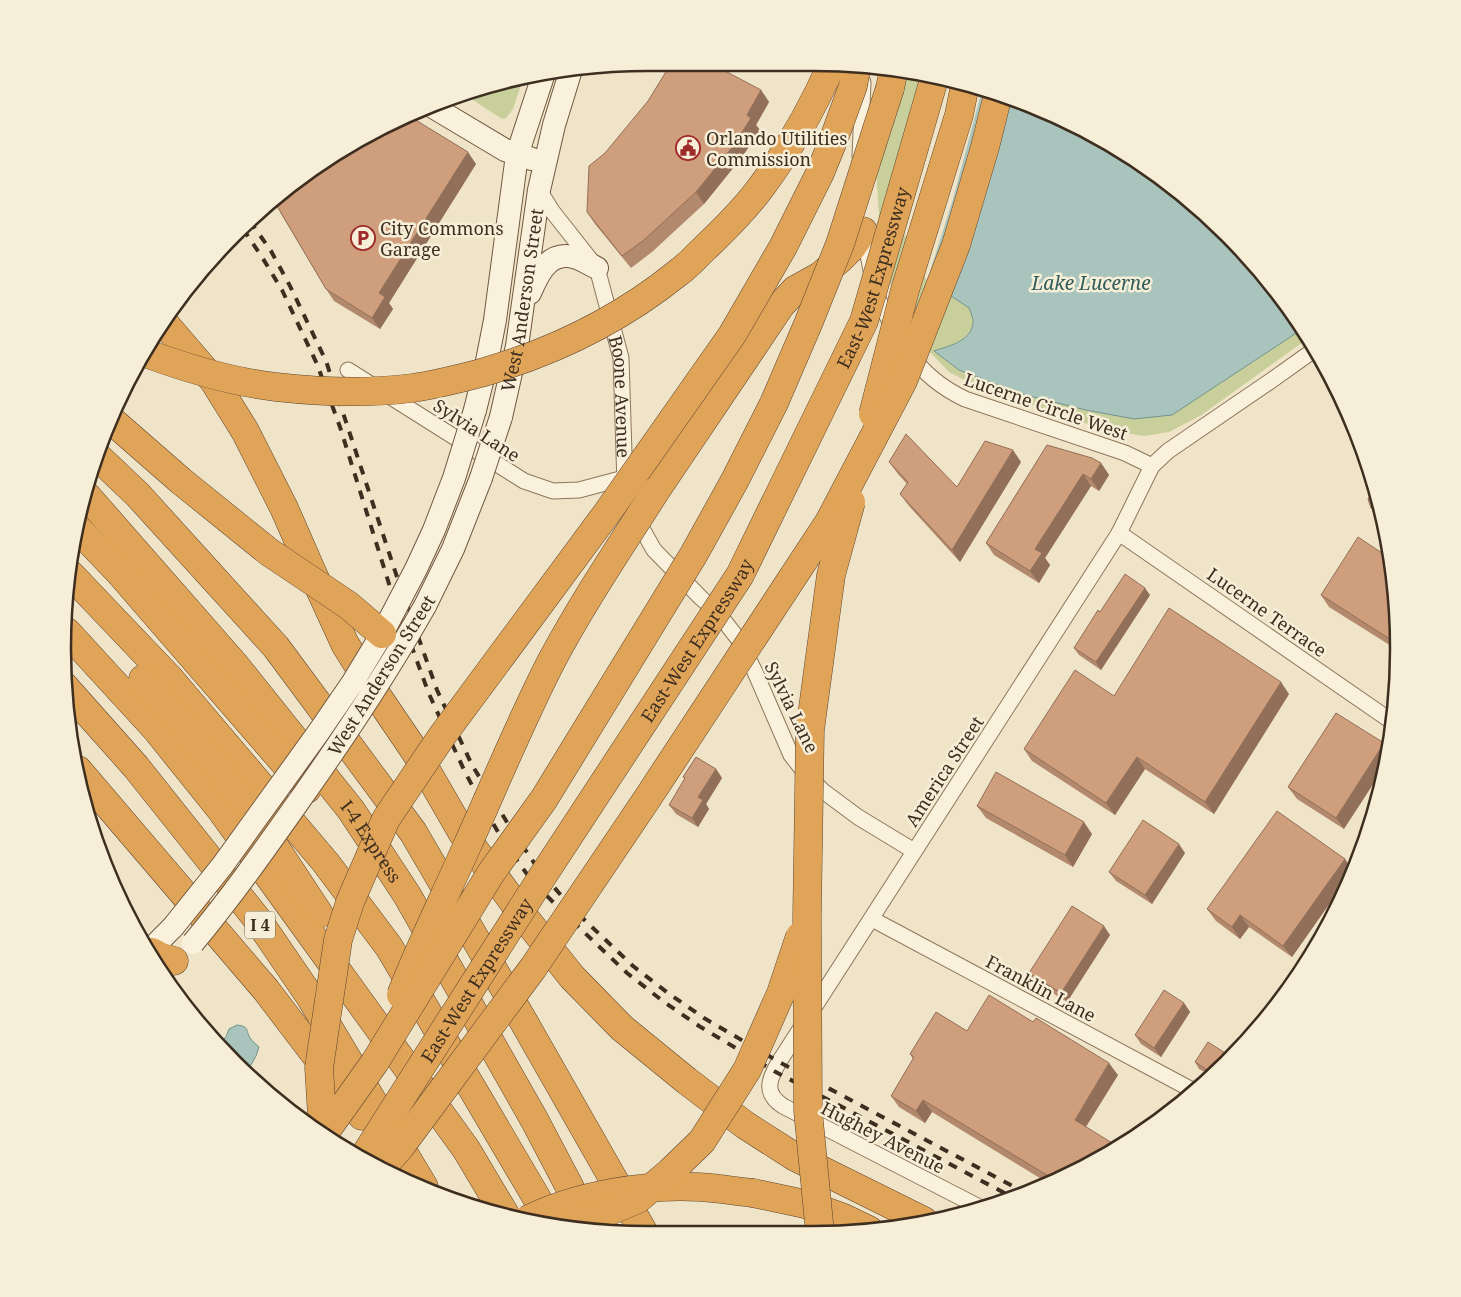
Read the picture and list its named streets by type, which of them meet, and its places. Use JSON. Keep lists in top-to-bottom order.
{
  "streets": {
    "highway": ["East-West Expressway", "I-4 Express", "I 4"],
    "main road": ["West Anderson Street"],
    "street": [
      "Boone Avenue",
      "Lucerne Circle West",
      "Sylvia Lane",
      "Lucerne Terrace",
      "America Street",
      "Franklin Lane",
      "Hughey Avenue"
    ]
  },
  "crossings": [
    ["West Anderson Street", "Boone Avenue"],
    ["Boone Avenue", "Sylvia Lane"],
    ["Lucerne Circle West", "America Street"],
    ["Sylvia Lane", "America Street"],
    ["Lucerne Terrace", "America Street"],
    ["America Street", "Franklin Lane"],
    ["America Street", "Hughey Avenue"]
  ],
  "water": ["Lake Lucerne"],
  "places": {
    "public building": ["Orlando Utilities Commission"],
    "parking": ["City Commons Garage"]
  }
}
